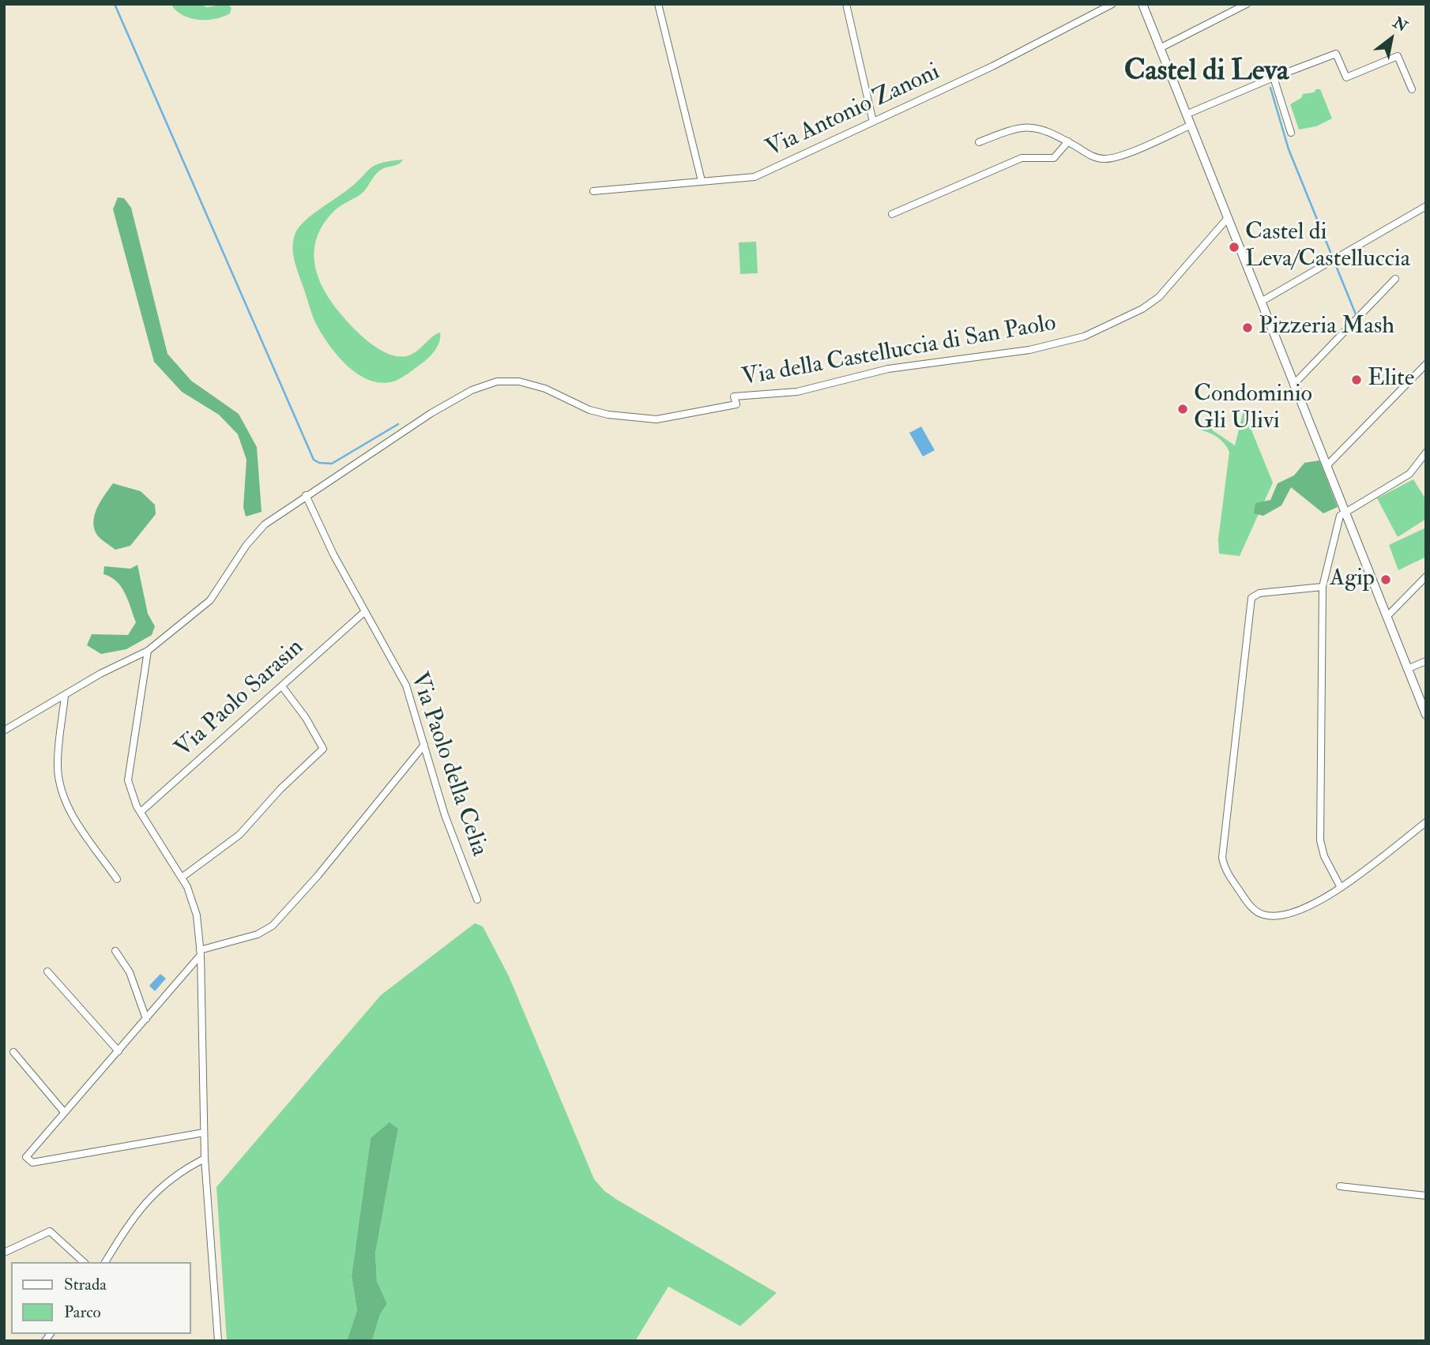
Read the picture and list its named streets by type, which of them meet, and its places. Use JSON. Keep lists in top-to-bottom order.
{
  "streets": {
    "street": [
      "Via Antonio Zanoni",
      "Via della Castelluccia di San Paolo",
      "Via Paolo Sarasin",
      "Via Paolo della Celia"
    ]
  },
  "crossings": [
    ["Via della Castelluccia di San Paolo", "Via Paolo della Celia"],
    ["Via Paolo Sarasin", "Via Paolo della Celia"]
  ],
  "districts": ["Castel di Leva"],
  "places": [
    "Castel di Leva/Castelluccia",
    "Pizzeria Mash",
    "Elite",
    "Condominio Gli Ulivi",
    "Agip"
  ],
  "legend": ["Strada", "Parco"],
  "north": "top right"
}
